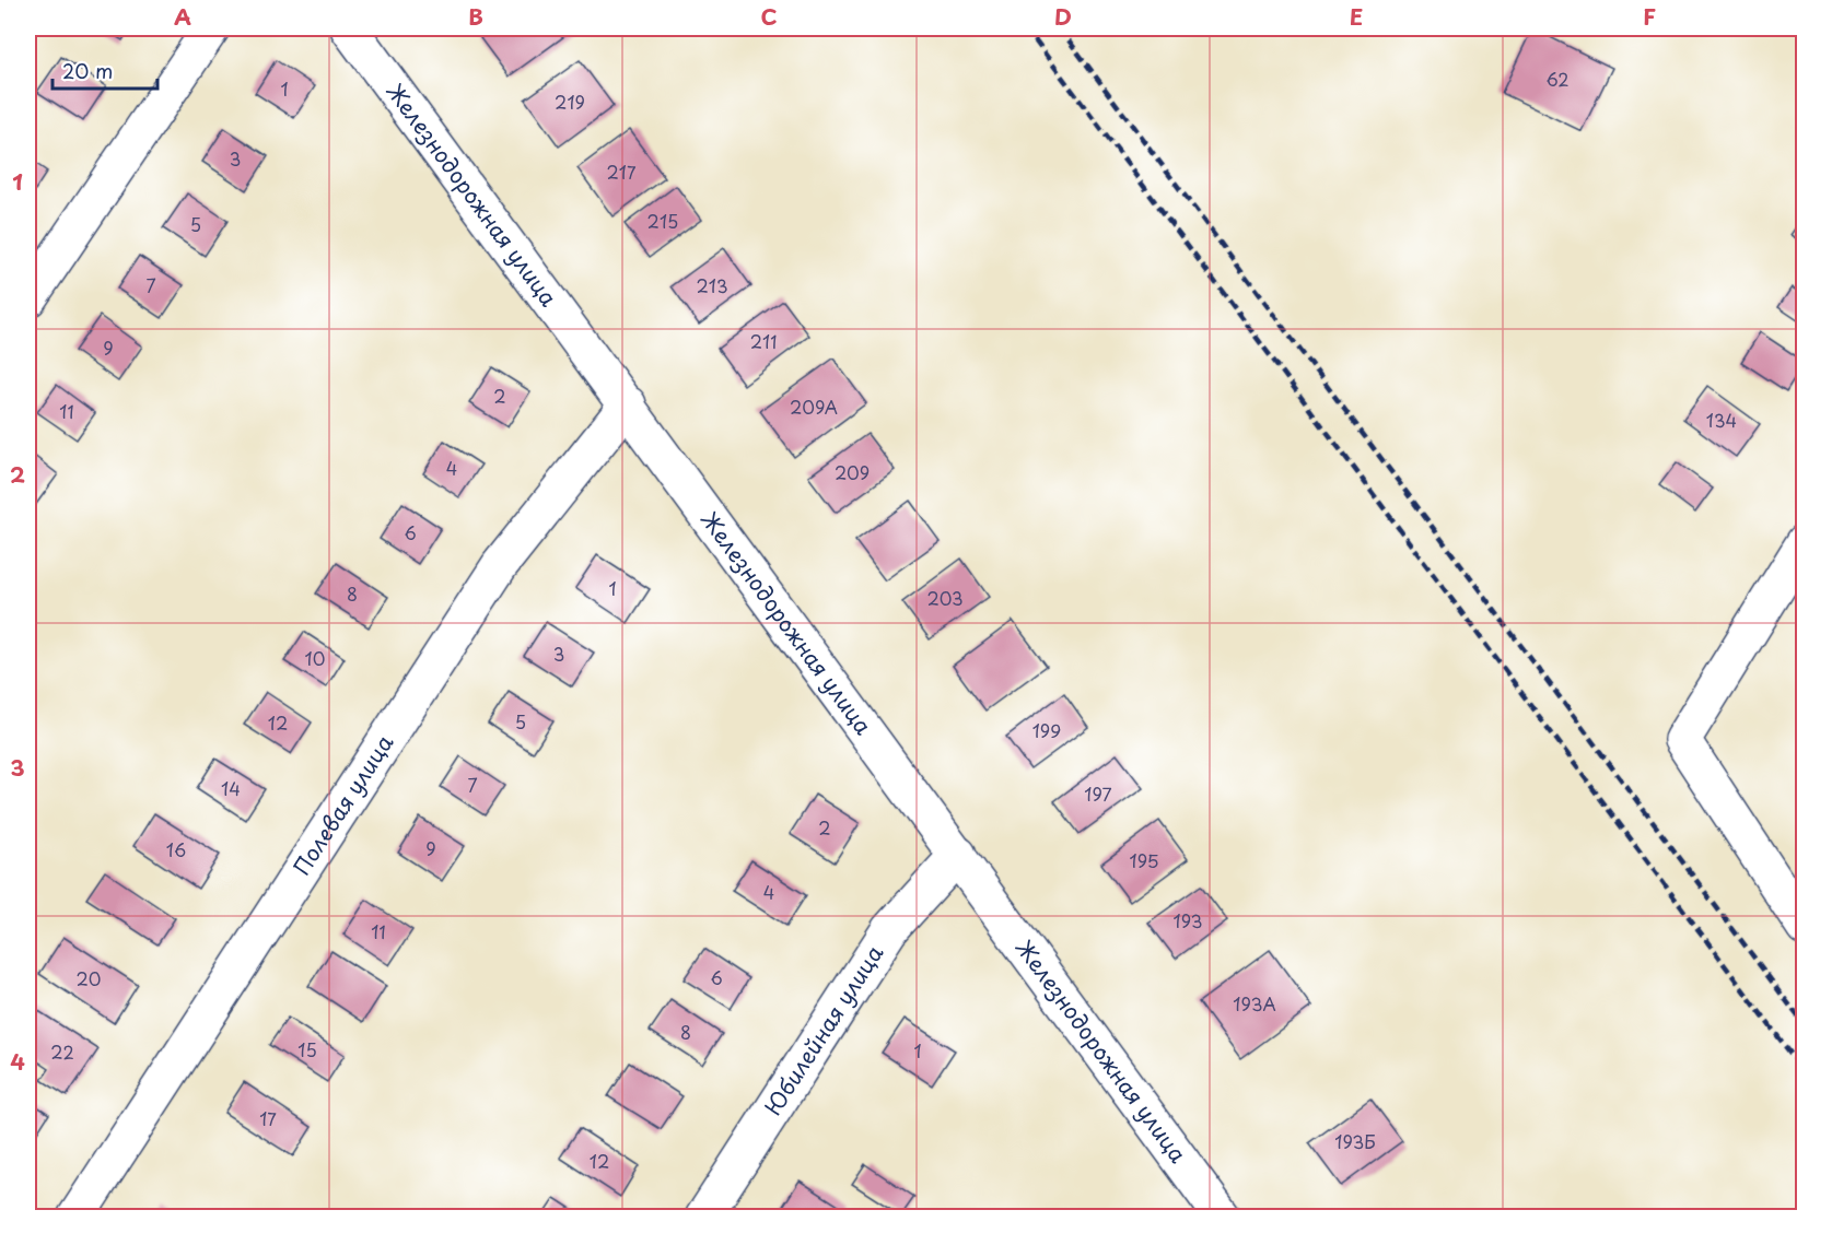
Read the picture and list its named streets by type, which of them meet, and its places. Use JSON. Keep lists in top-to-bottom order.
{
  "streets": {
    "street": ["Железнодорожная улица", "Полевая улица", "Юбилейная улица"]
  },
  "crossings": [
    ["Железнодорожная улица", "Полевая улица"],
    ["Железнодорожная улица", "Юбилейная улица"]
  ],
  "house_numbers": [
    "62",
    "1",
    "219",
    "3",
    "217",
    "215",
    "5",
    "7",
    "213",
    "211",
    "9",
    "2",
    "209А",
    "11",
    "134",
    "4",
    "209",
    "6",
    "1",
    "8",
    "203",
    "3",
    "10",
    "5",
    "12",
    "199",
    "7",
    "14",
    "197",
    "2",
    "9",
    "16",
    "195",
    "4",
    "193",
    "11",
    "6",
    "20",
    "193А",
    "8",
    "15",
    "1",
    "22",
    "17",
    "193Б",
    "12"
  ],
  "scale_bar": "20 m",
  "grid": {
    "columns": [
      "A",
      "B",
      "C",
      "D",
      "E",
      "F"
    ],
    "rows": [
      "1",
      "2",
      "3",
      "4"
    ]
  }
}
